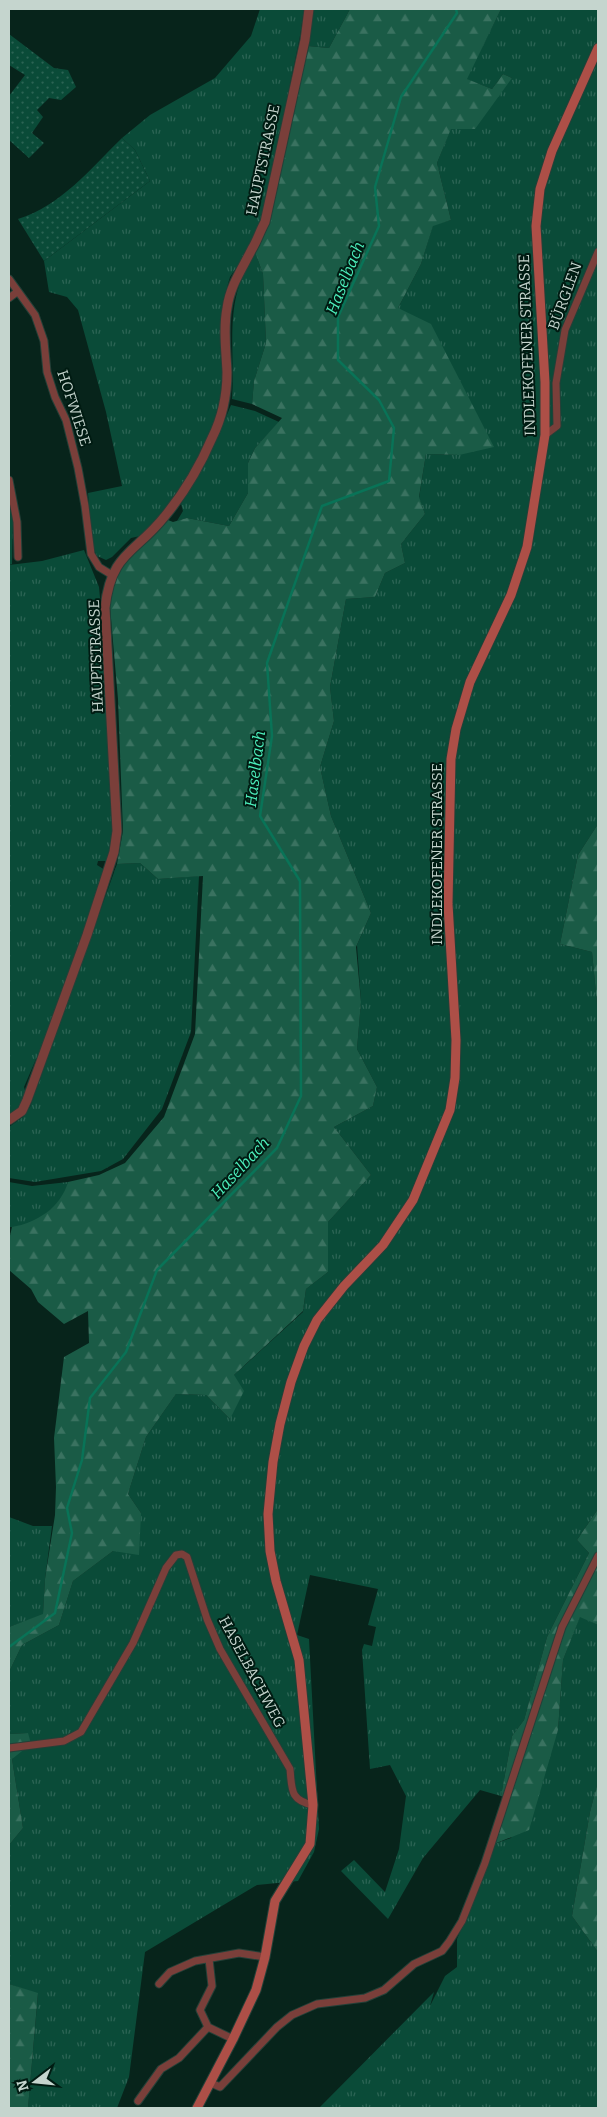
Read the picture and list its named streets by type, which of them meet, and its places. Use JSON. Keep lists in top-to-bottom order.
{
  "streets": {
    "main road": ["INDLEKOFENER STRASSE"],
    "street": [
      "HAUPTSTRASSE",
      "BÜRGLEN",
      "HOFWIESE",
      "HASELBACHWEG"
    ]
  },
  "crossings": [
    ["HAUPTSTRASSE", "HOFWIESE"],
    ["BÜRGLEN", "INDLEKOFENER STRASSE"],
    ["INDLEKOFENER STRASSE", "HASELBACHWEG"]
  ],
  "water": ["Haselbach"],
  "north": "left"
}
